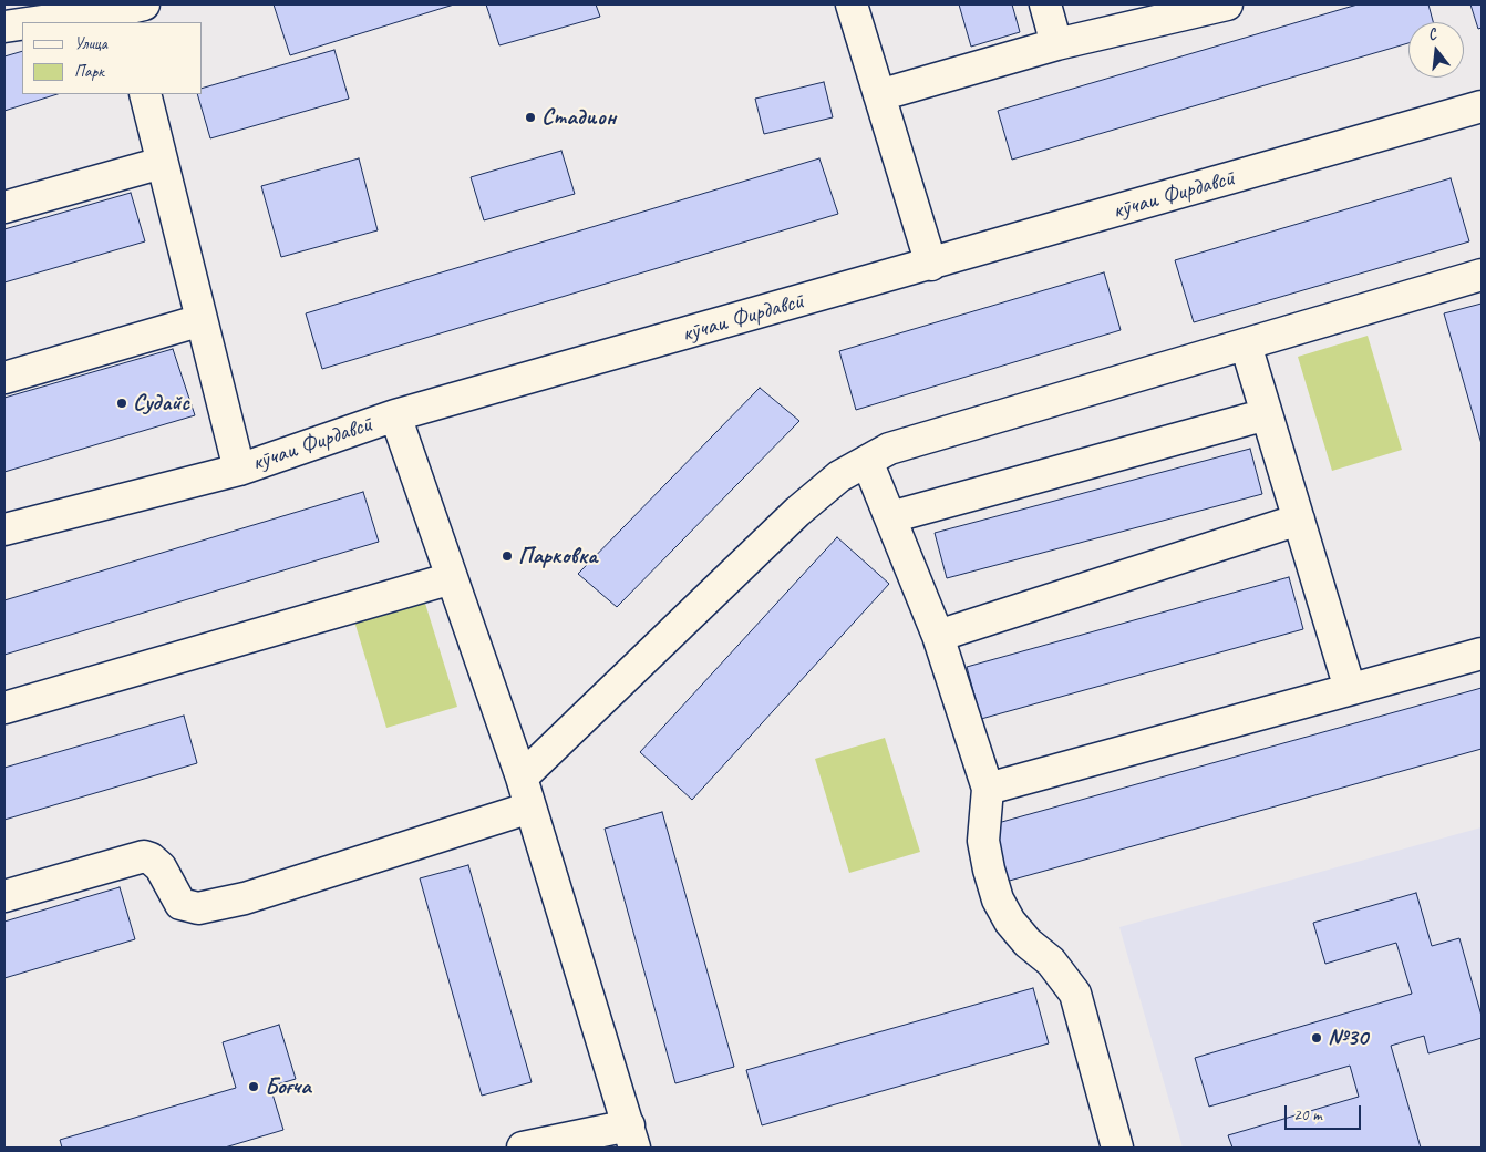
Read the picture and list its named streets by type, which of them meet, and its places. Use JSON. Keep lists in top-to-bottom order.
{
  "streets": {
    "street": ["кӯчаи Фирдавсӣ"]
  },
  "places": [
    "Стадион",
    "Судайс",
    "Парковка",
    "№30",
    "Боғча"
  ],
  "legend": ["Улица", "Парк"],
  "scale_bar": "20 m",
  "north": "top"
}
